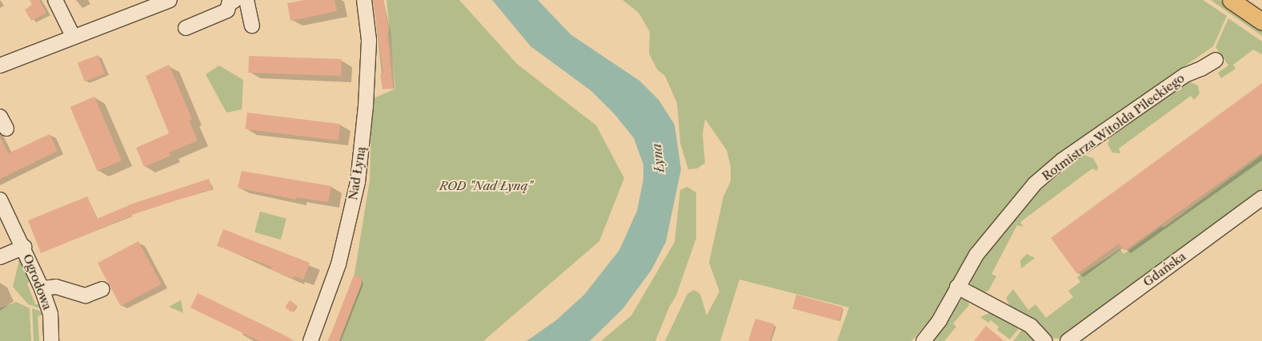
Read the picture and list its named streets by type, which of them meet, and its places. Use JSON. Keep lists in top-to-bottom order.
{
  "streets": {
    "street": [
      "Rotmistrza Witolda Pileckiego",
      "Nad Łyną",
      "Gdańska",
      "Ogrodowa"
    ]
  },
  "water": ["Łyna"],
  "parks": ["ROD \"Nad Łyną\""]
}
